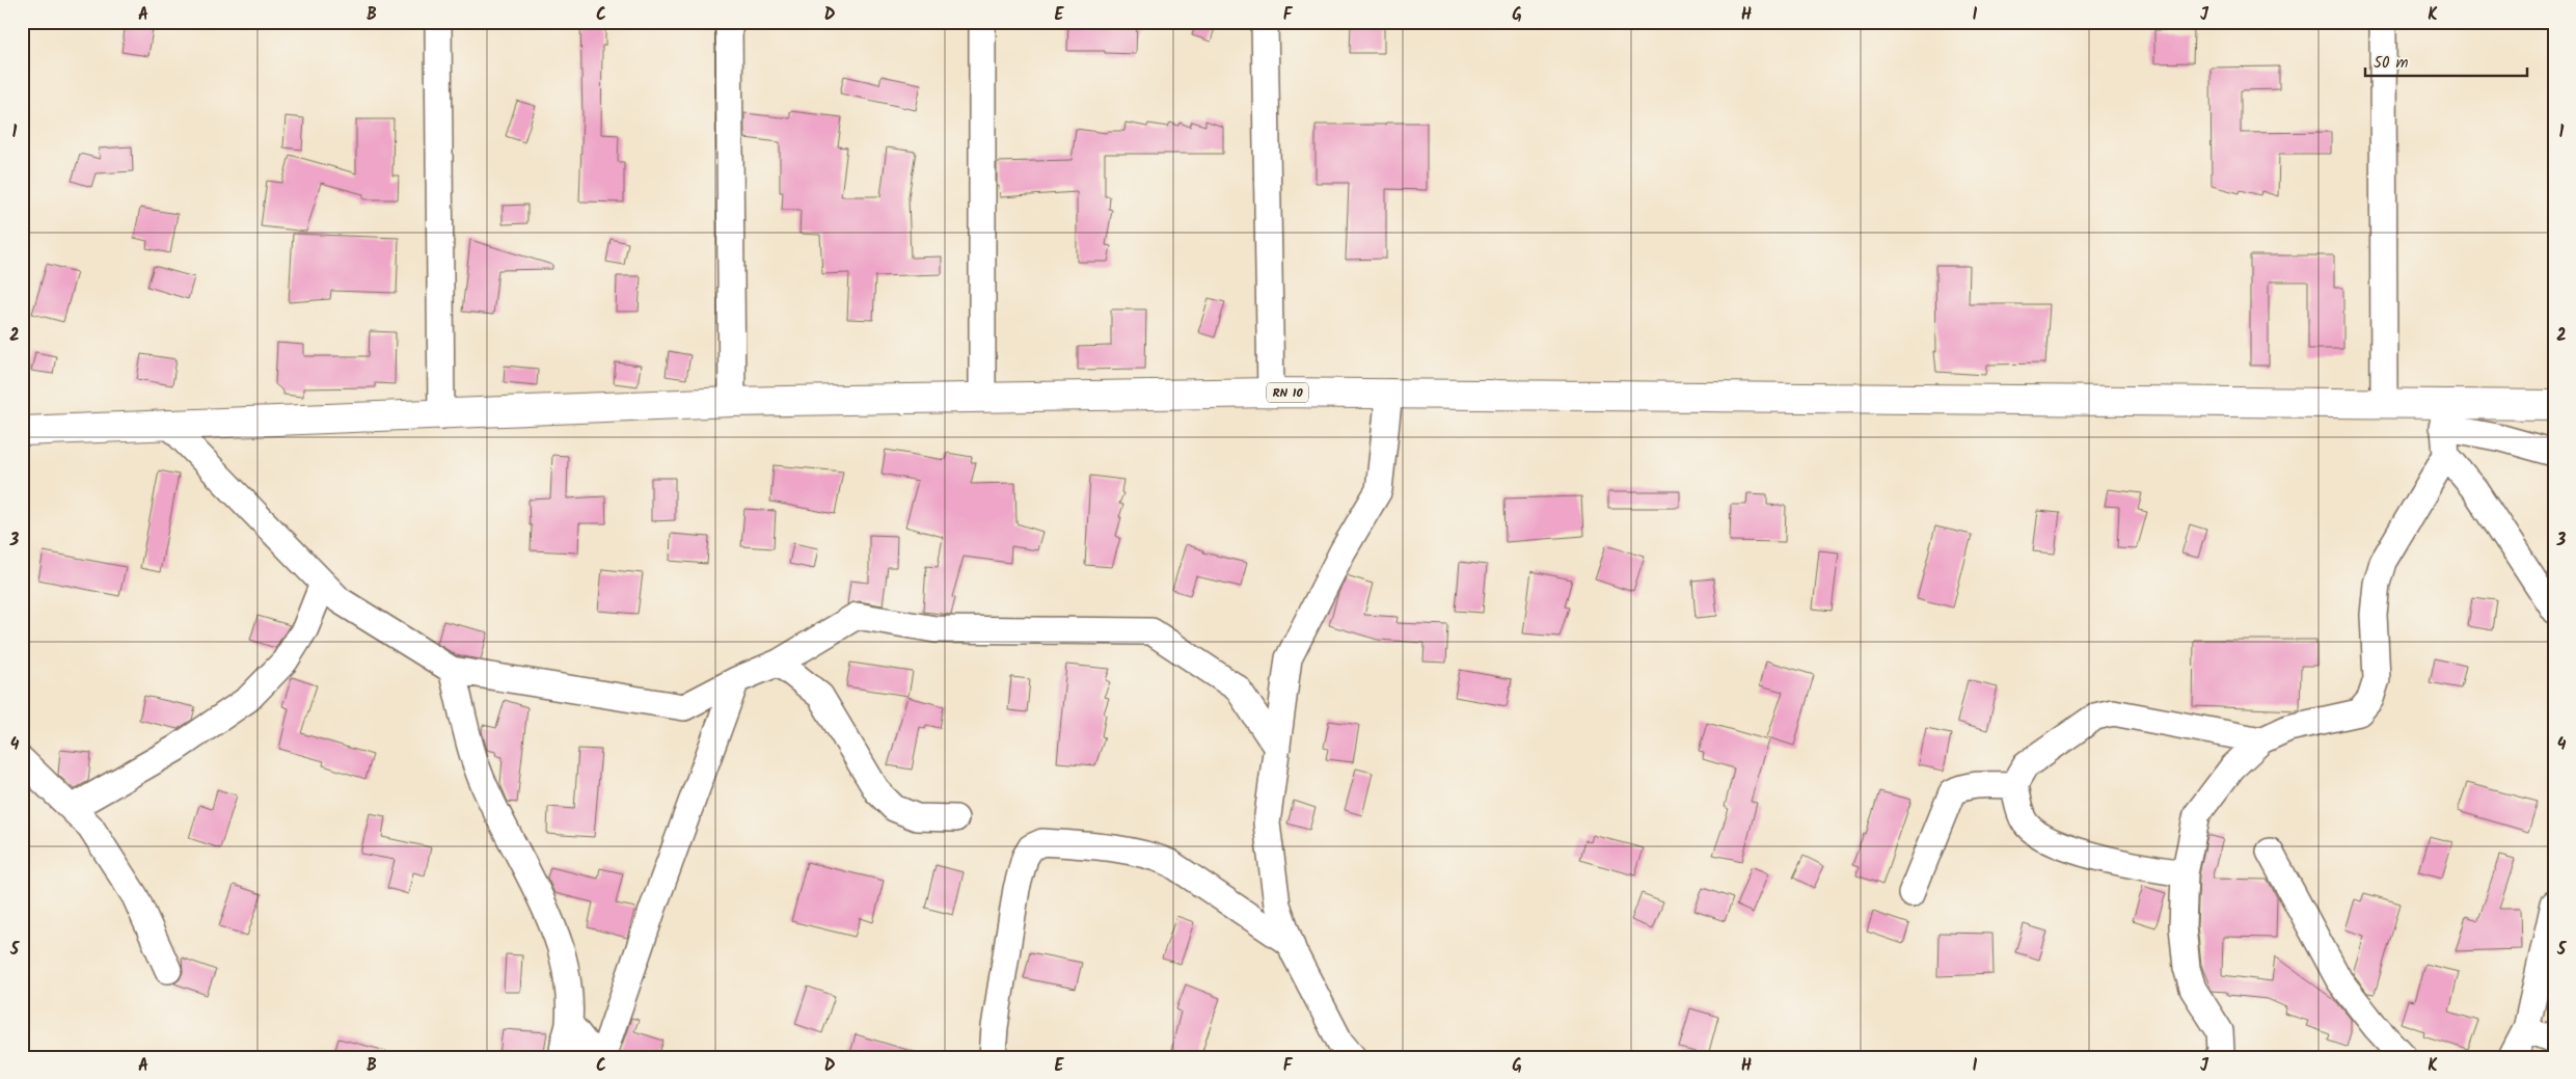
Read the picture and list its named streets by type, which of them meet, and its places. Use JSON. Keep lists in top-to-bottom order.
{
  "streets": {
    "main road": ["RN 10"]
  },
  "scale_bar": "50 m",
  "grid": {
    "columns": [
      "A",
      "B",
      "C",
      "D",
      "E",
      "F",
      "G",
      "H",
      "I",
      "J",
      "K"
    ],
    "rows": [
      "1",
      "2",
      "3",
      "4",
      "5"
    ]
  }
}
